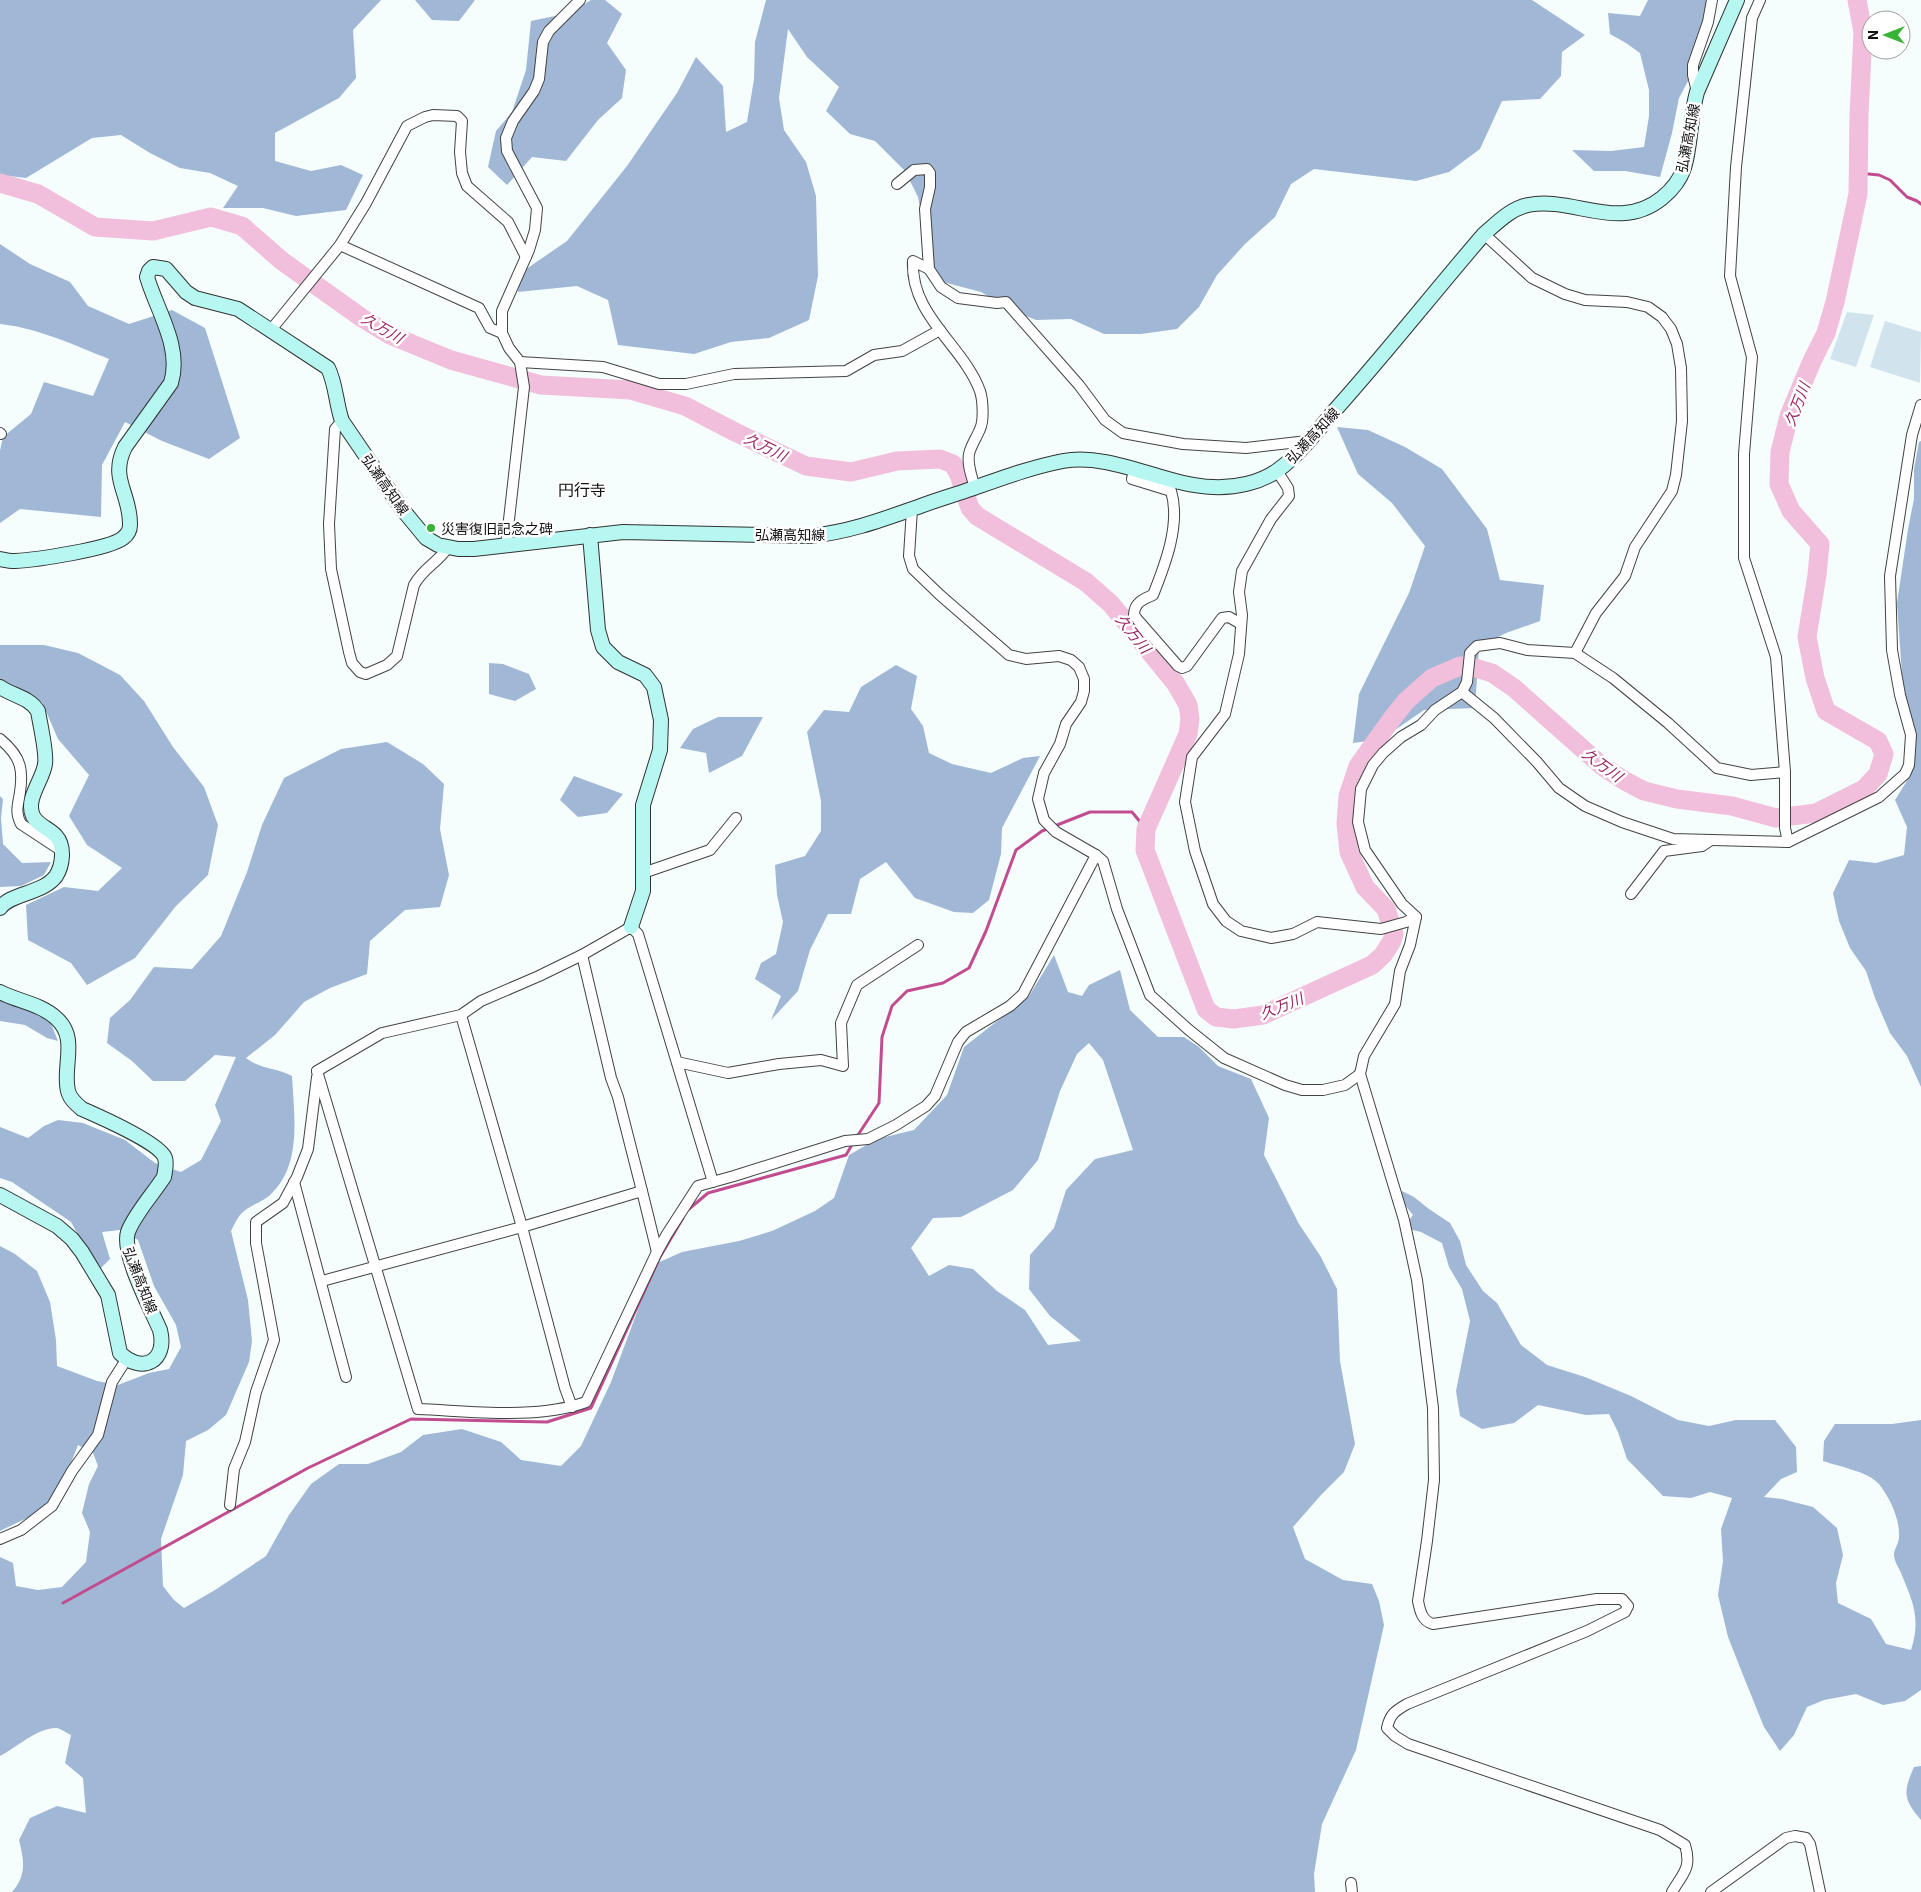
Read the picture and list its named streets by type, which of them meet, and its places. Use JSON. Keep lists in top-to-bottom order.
{
  "streets": {
    "main road": ["弘瀬高知線"]
  },
  "districts": ["円行寺"],
  "water": ["久万川"],
  "places": ["災害復旧記念之碑"],
  "north": "left"
}
